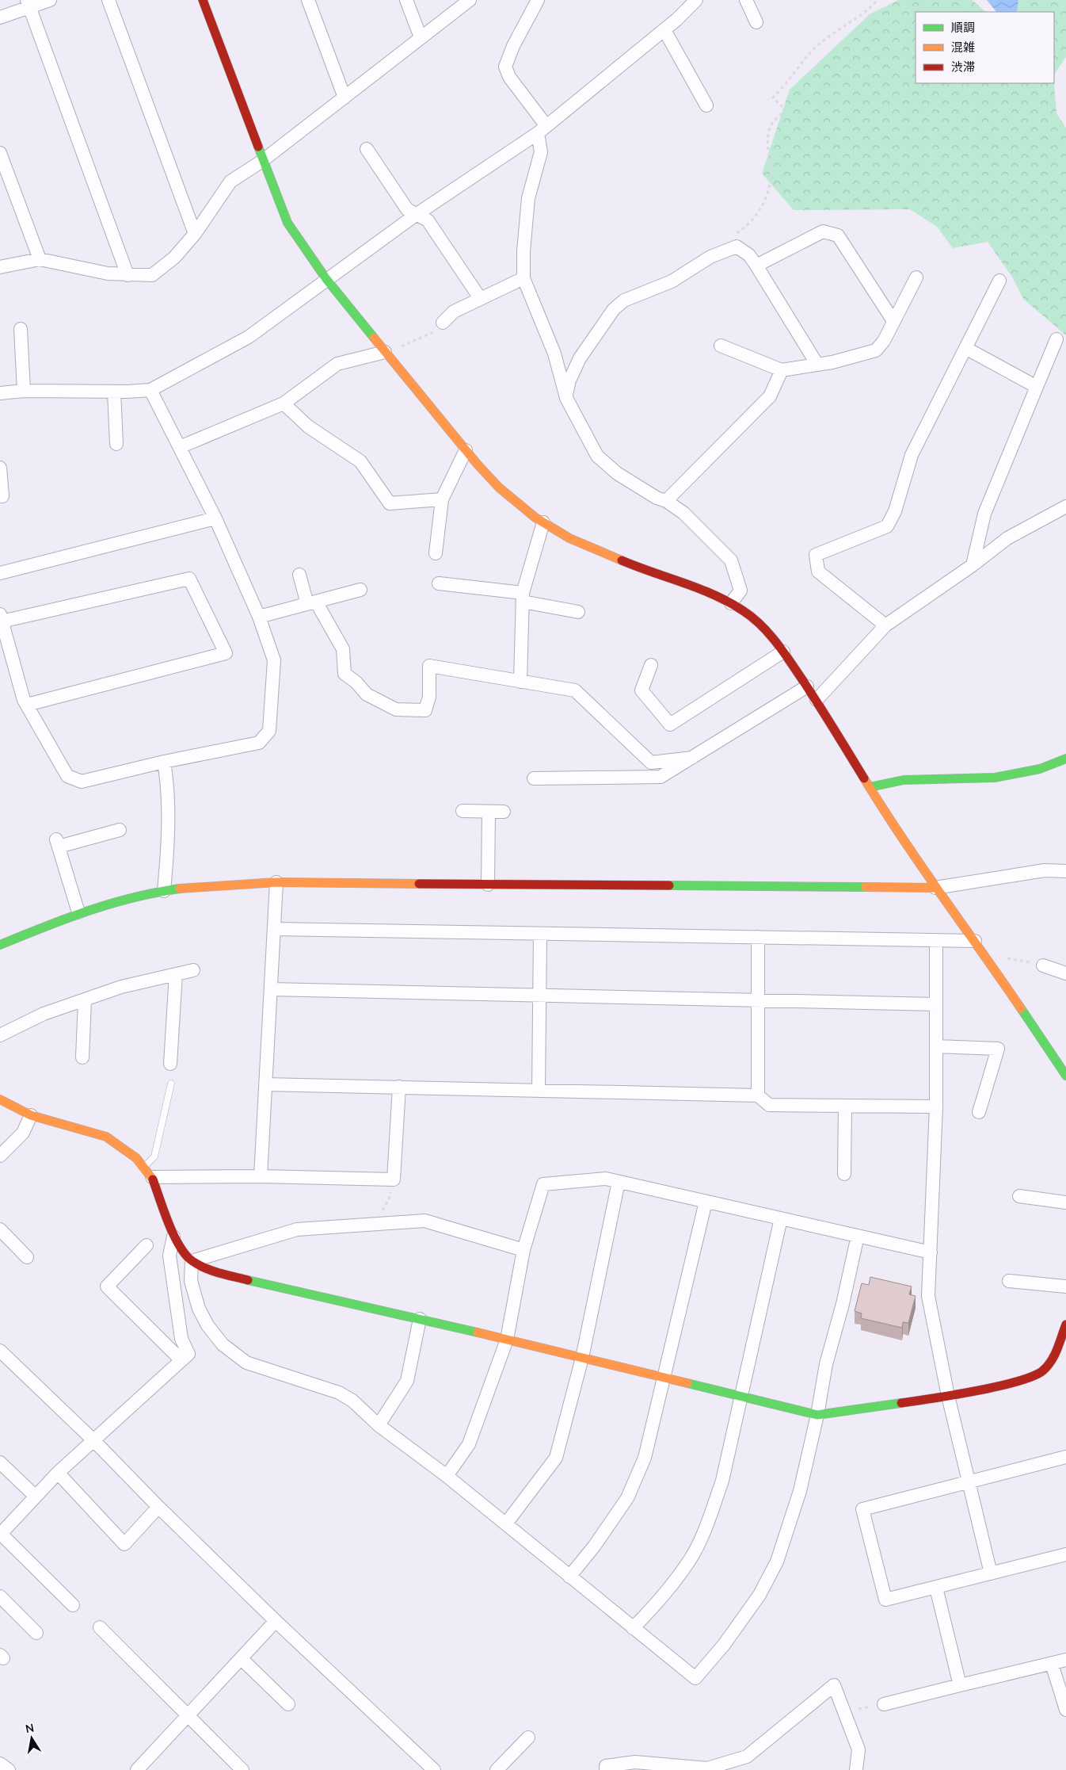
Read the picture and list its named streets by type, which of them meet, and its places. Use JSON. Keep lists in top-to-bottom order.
{
  "legend": ["順調", "混雑", "渋滞"],
  "north": "top"
}
